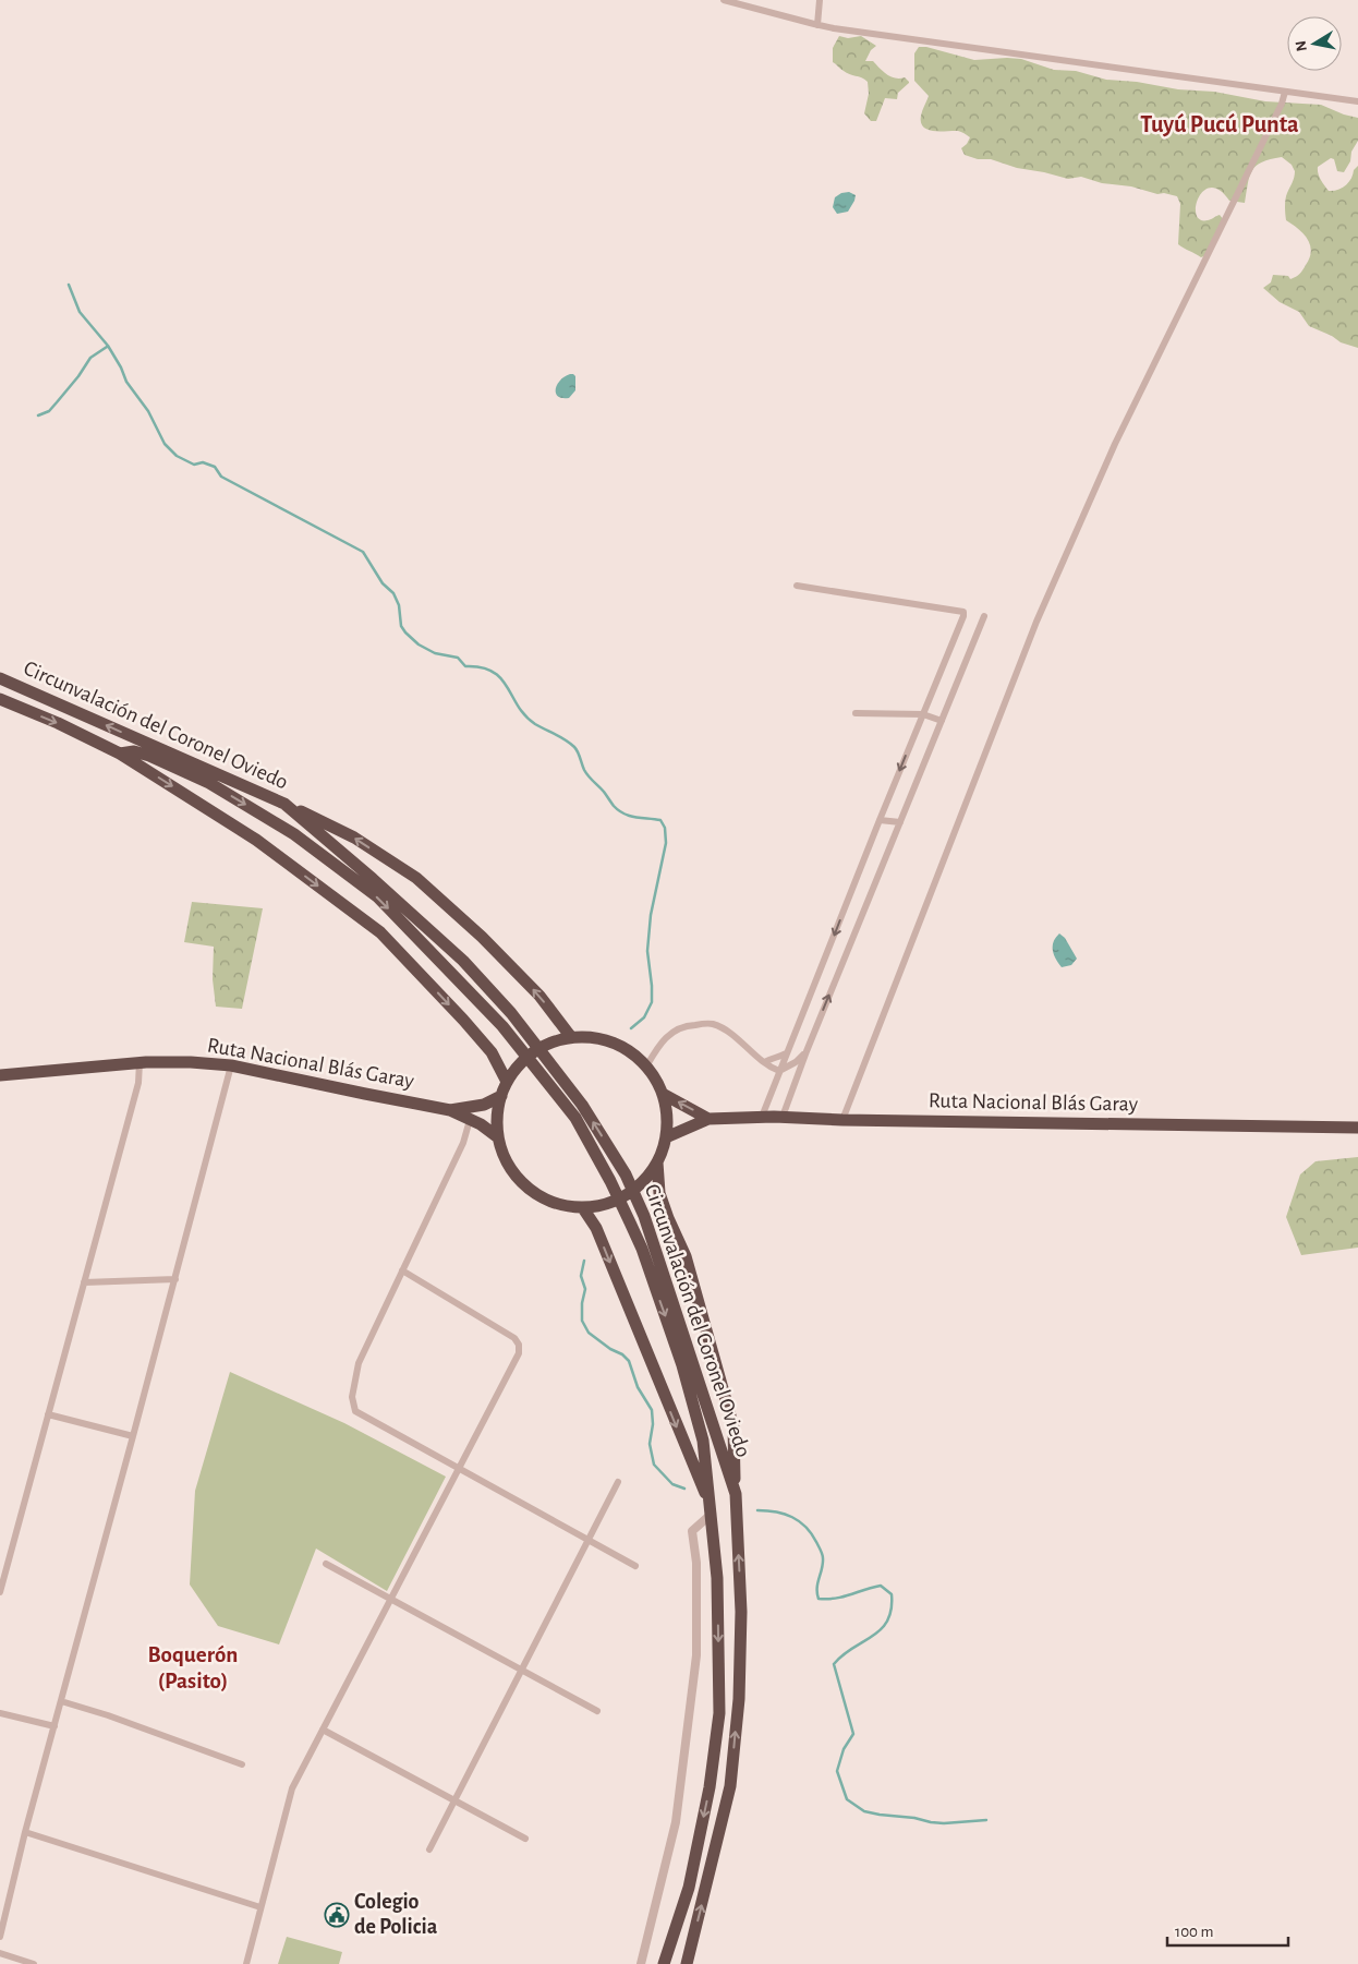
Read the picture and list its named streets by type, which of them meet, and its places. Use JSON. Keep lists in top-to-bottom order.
{
  "streets": {
    "highway": ["Circunvalación del Coronel Oviedo", "Ruta Nacional Blás Garay"]
  },
  "districts": ["Tuyú Pucú Punta", "Boquerón (Pasito)"],
  "places": {
    "public building": ["Colegio de Policia"]
  },
  "scale_bar": "100 m",
  "north": "left"
}
